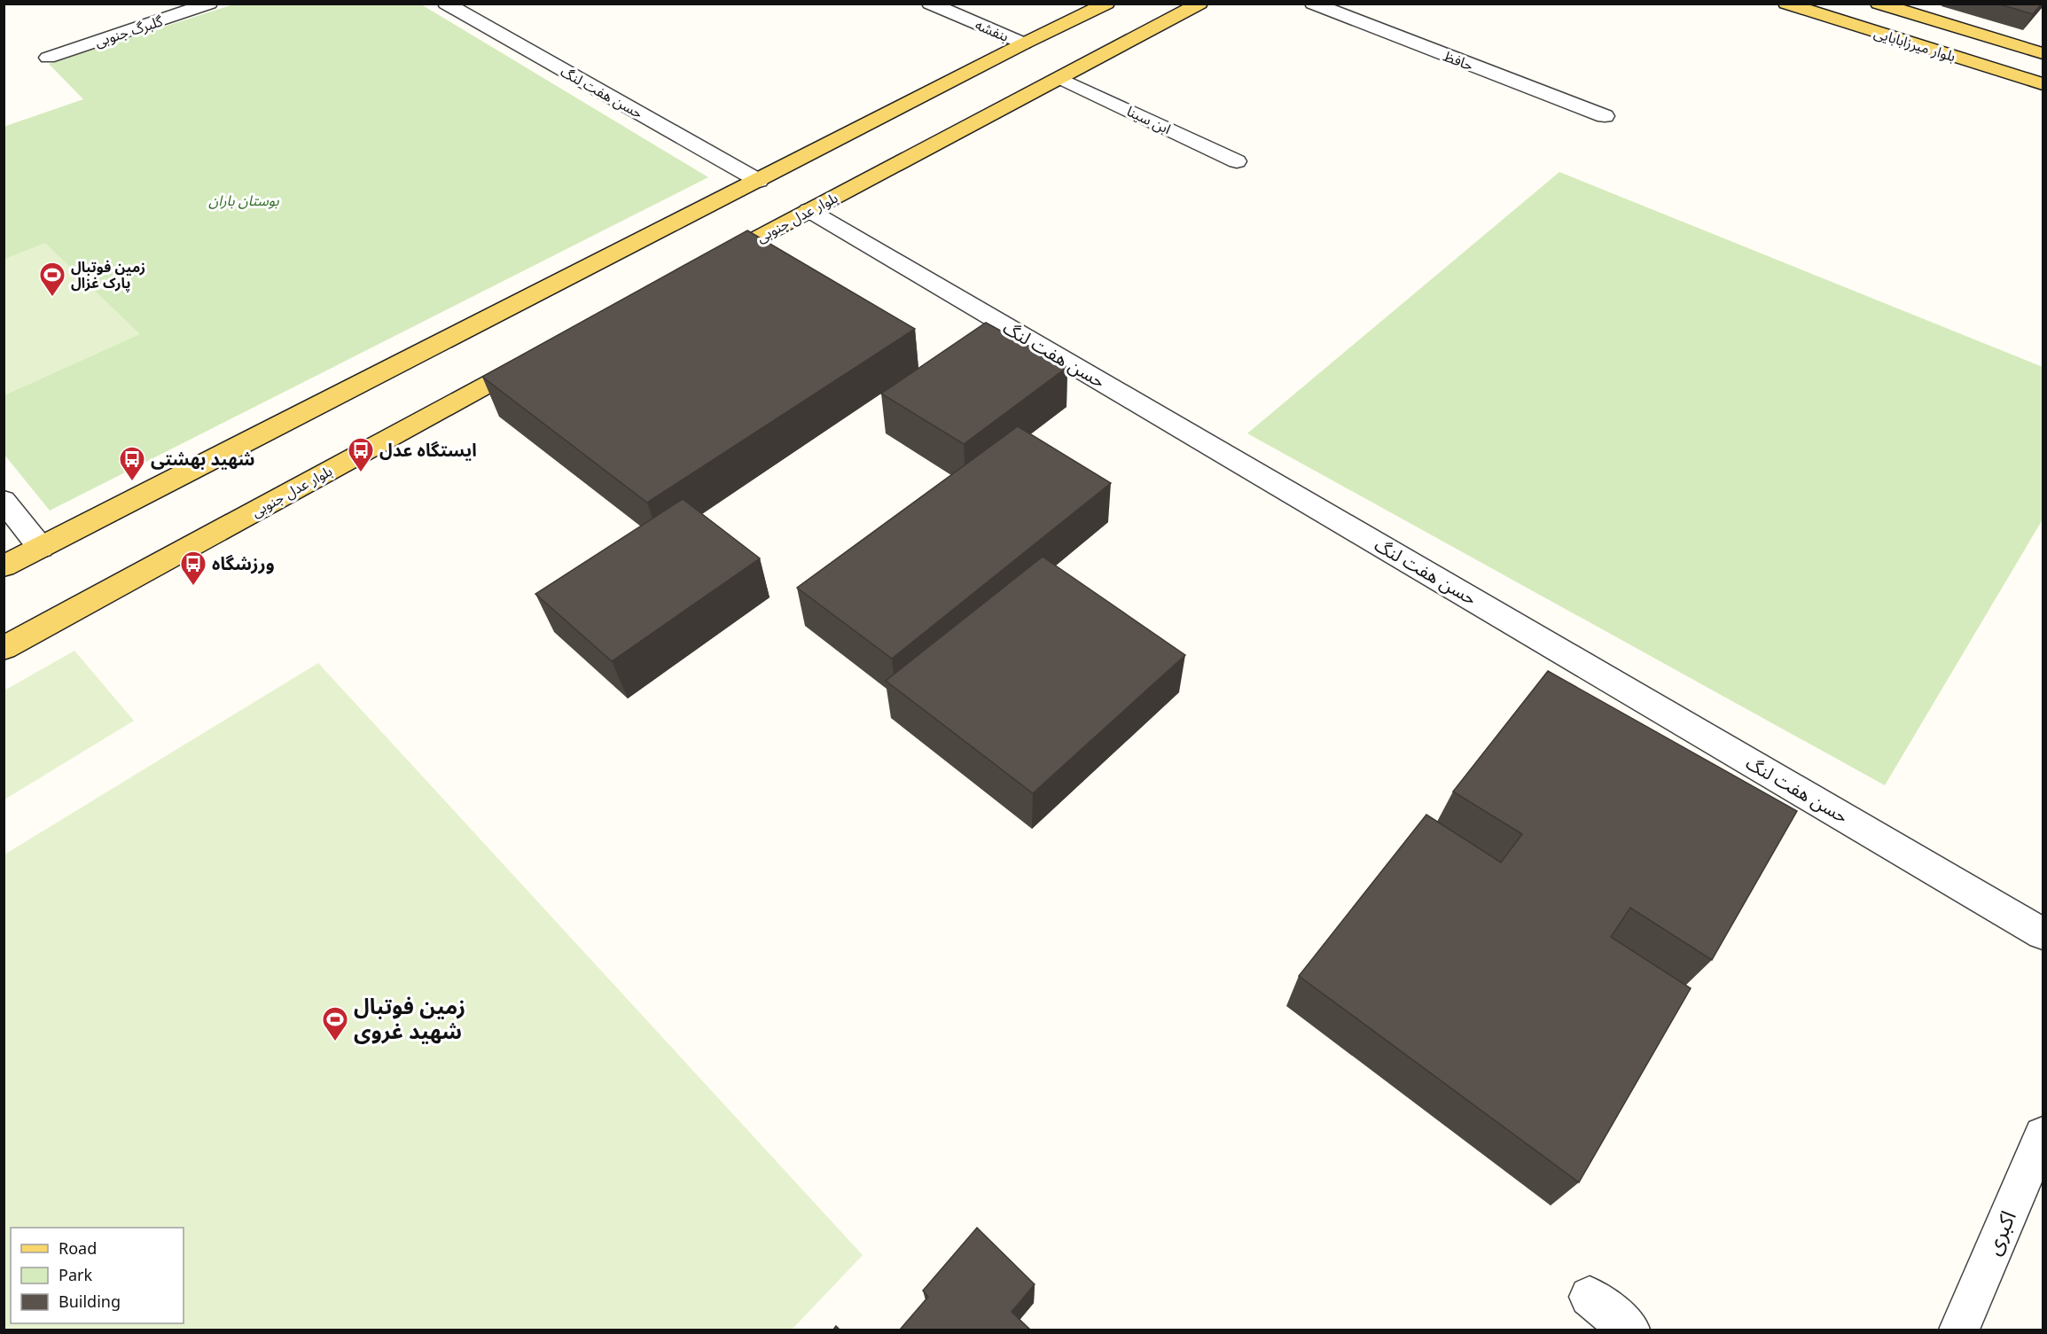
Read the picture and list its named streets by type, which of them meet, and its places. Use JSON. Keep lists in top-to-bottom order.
{
  "streets": {
    "main road": ["بلوار میرزابابایی", "بلوار عدل جنوبی"],
    "street": [
      "بنفشه",
      "گلبرگ جنوبی",
      "حافظ",
      "حسن هفت لنگ",
      "ابن سینا",
      "اکبری"
    ]
  },
  "crossings": [
    ["حسن هفت لنگ", "بلوار عدل جنوبی"],
    ["ابن سینا", "بلوار عدل جنوبی"]
  ],
  "parks": ["بوستان باران"],
  "places": {
    "sports": ["زمین فوتبال پارک غزال", "زمین فوتبال شهید غروی"],
    "bus stop": ["ایستگاه عدل", "شهید بهشتی", "ورزشگاه"]
  },
  "legend": ["Road", "Park", "Building"]
}
